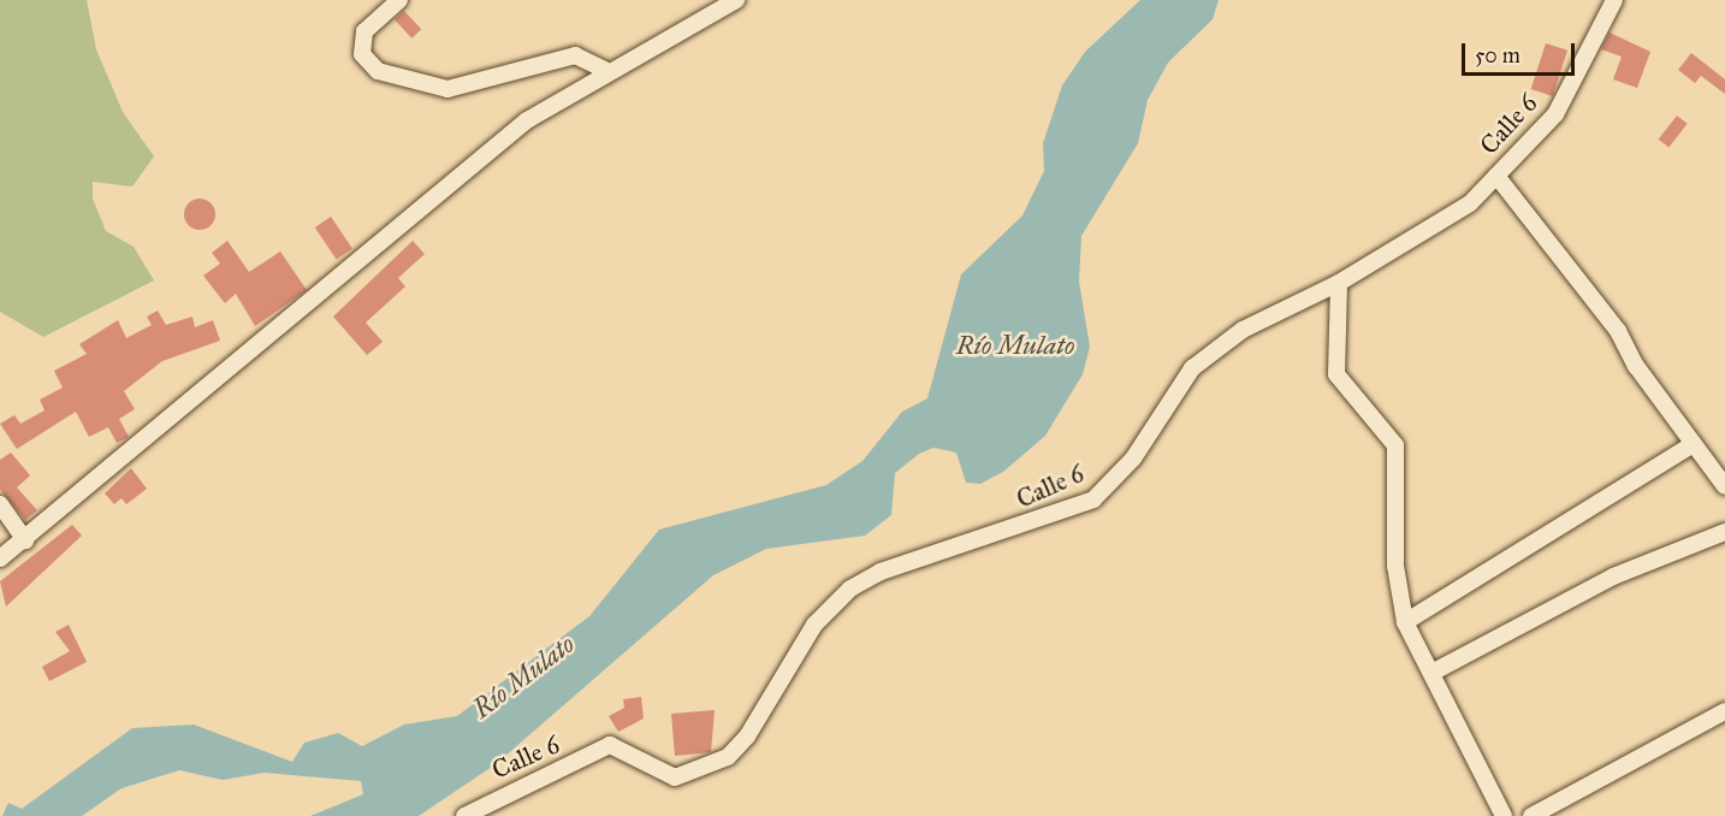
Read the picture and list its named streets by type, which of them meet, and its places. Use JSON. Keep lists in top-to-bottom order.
{
  "streets": {
    "street": ["Calle 6"]
  },
  "water": ["Río Mulato"],
  "scale_bar": "50 m"
}
